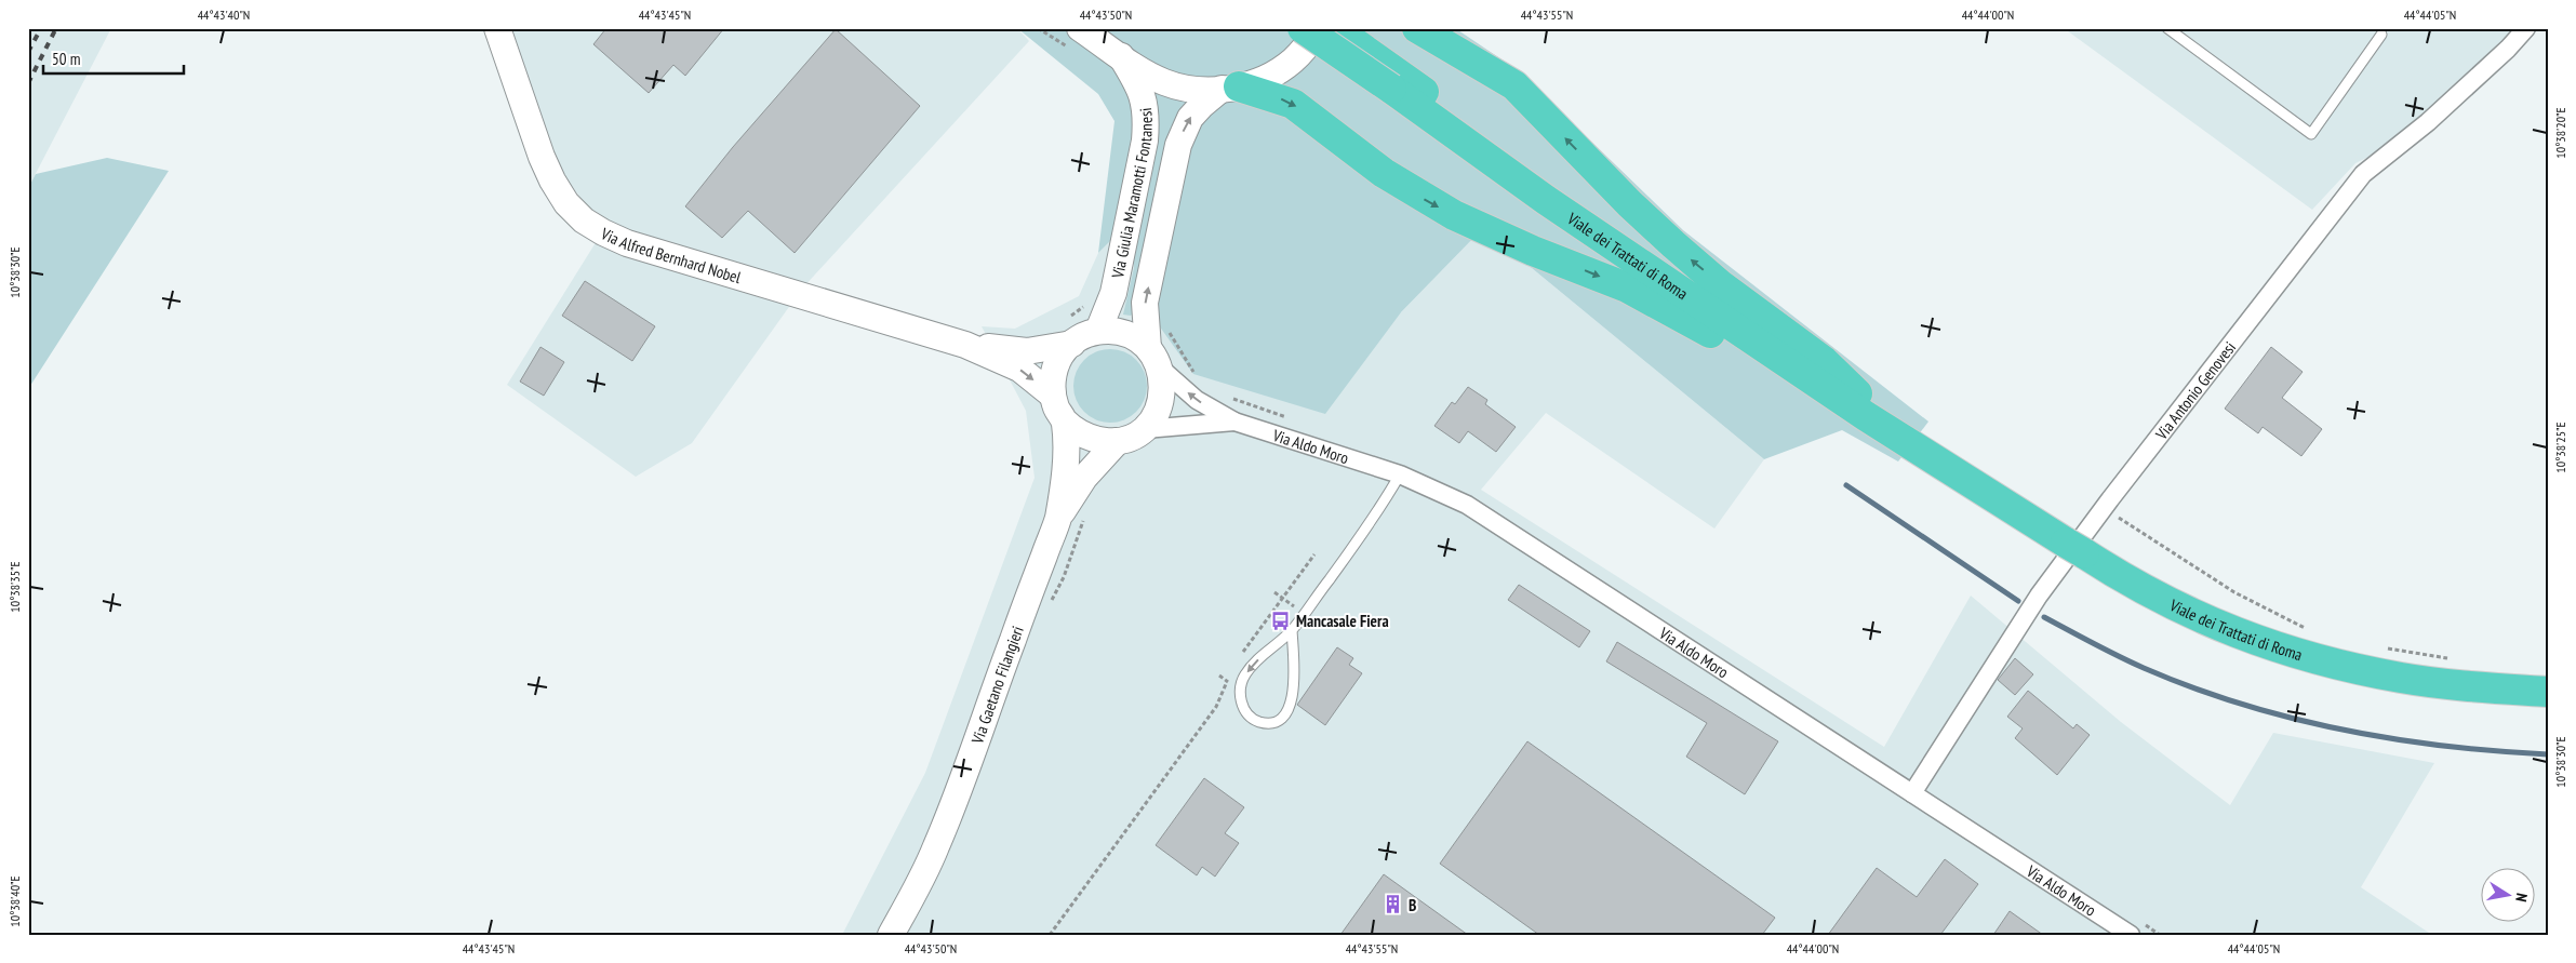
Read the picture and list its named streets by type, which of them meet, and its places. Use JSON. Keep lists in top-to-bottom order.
{
  "streets": {
    "highway": ["Viale dei Trattati di Roma"],
    "street": [
      "Via Giulia Maramotti Fontanesi",
      "Via Alfred Bernhard Nobel",
      "Via Antonio Genovesi",
      "Via Aldo Moro",
      "Via Gaetano Filangieri"
    ]
  },
  "crossings": [
    ["Via Giulia Maramotti Fontanesi", "Via Alfred Bernhard Nobel"],
    ["Via Giulia Maramotti Fontanesi", "Via Aldo Moro"],
    ["Via Giulia Maramotti Fontanesi", "Via Gaetano Filangieri"],
    ["Via Alfred Bernhard Nobel", "Via Aldo Moro"],
    ["Via Alfred Bernhard Nobel", "Via Gaetano Filangieri"],
    ["Via Antonio Genovesi", "Via Aldo Moro"],
    ["Via Aldo Moro", "Via Gaetano Filangieri"]
  ],
  "places": {
    "bus stop": ["Mancasale Fiera"],
    "building": ["B"]
  },
  "scale_bar": "50 m",
  "north": "right",
  "coordinates": [
    "44°43'40\"N",
    "44°43'45\"N",
    "44°43'50\"N",
    "44°43'55\"N",
    "44°44'00\"N",
    "44°44'05\"N",
    "10°38'20\"E",
    "10°38'30\"E",
    "10°38'25\"E",
    "10°38'35\"E",
    "10°38'40\"E"
  ]
}
